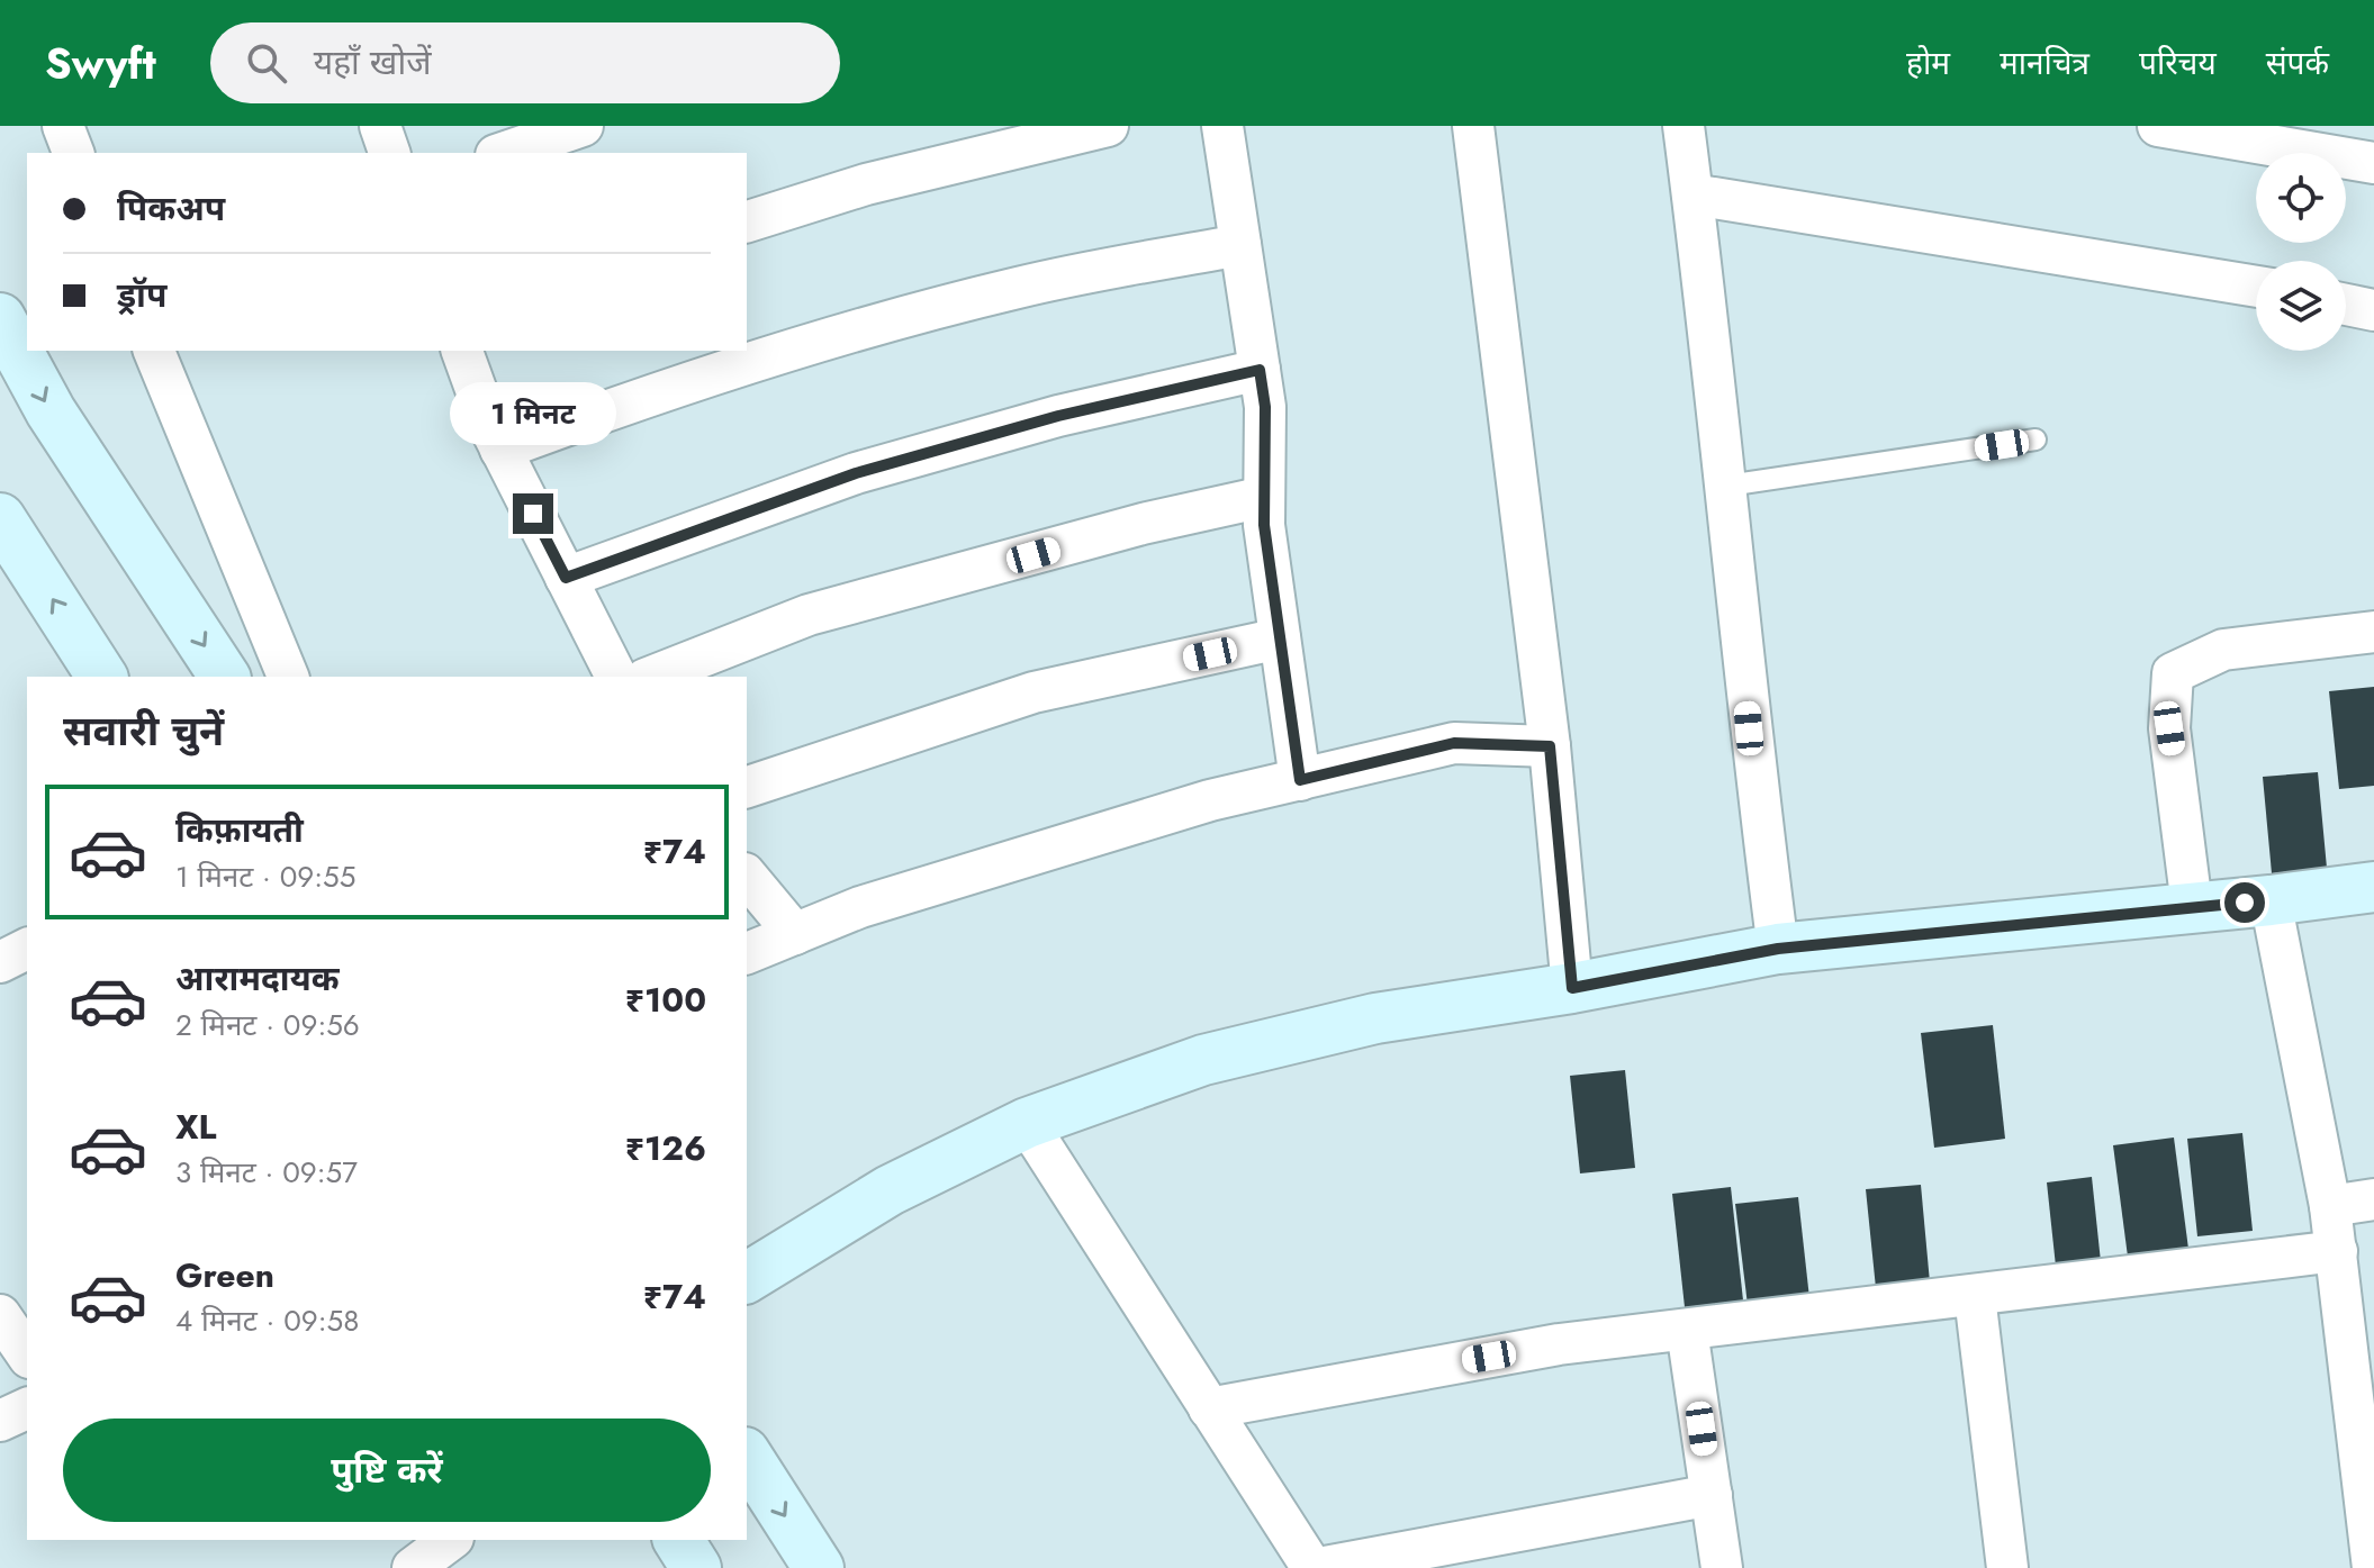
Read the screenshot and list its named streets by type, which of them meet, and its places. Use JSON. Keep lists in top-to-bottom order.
{
  "page": {
    "header": "Swyft",
    "search": "यहाँ खोजें",
    "nav": [
      "होम",
      "मानचित्र",
      "परिचय",
      "संपर्क"
    ],
    "banner": ["पिकअप", "ड्रॉप"],
    "bubble": "1 मिनट",
    "heading": "सवारी चुनें",
    "list": [
      {
        "name": "किफ़ायती",
        "note": "1 मिनट · 09:55",
        "value": "₹74"
      },
      {
        "name": "आरामदायक",
        "note": "2 मिनट · 09:56",
        "value": "₹100"
      },
      {
        "name": "XL",
        "note": "3 मिनट · 09:57",
        "value": "₹126"
      },
      {
        "name": "Green",
        "note": "4 मिनट · 09:58",
        "value": "₹74"
      }
    ],
    "buttons": "पुष्टि करें"
  }
}
